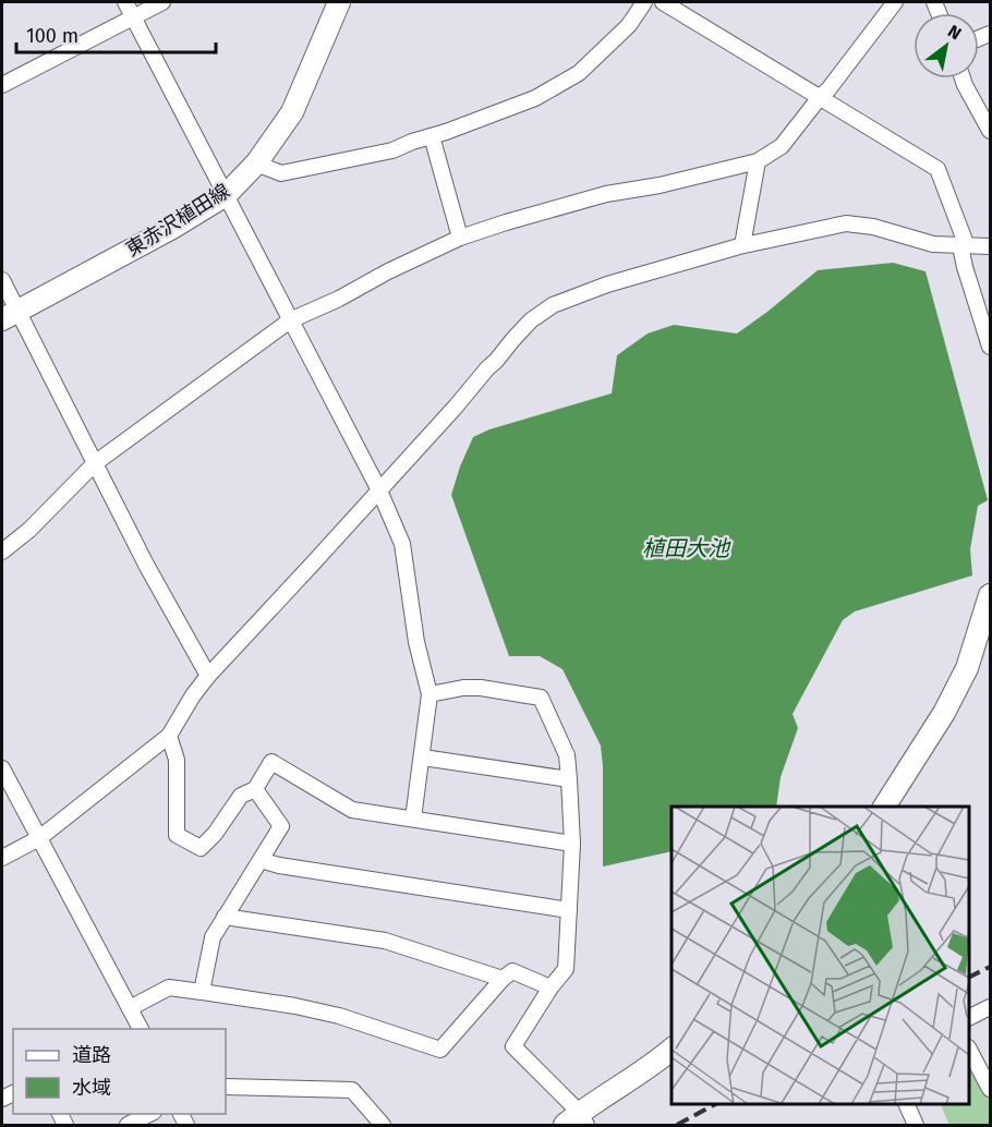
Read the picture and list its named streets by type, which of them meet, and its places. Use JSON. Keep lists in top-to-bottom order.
{
  "streets": {
    "main road": ["東赤沢植田線"]
  },
  "water": ["植田大池"],
  "legend": ["道路", "水域"],
  "scale_bar": "100 m",
  "north": "top right"
}
